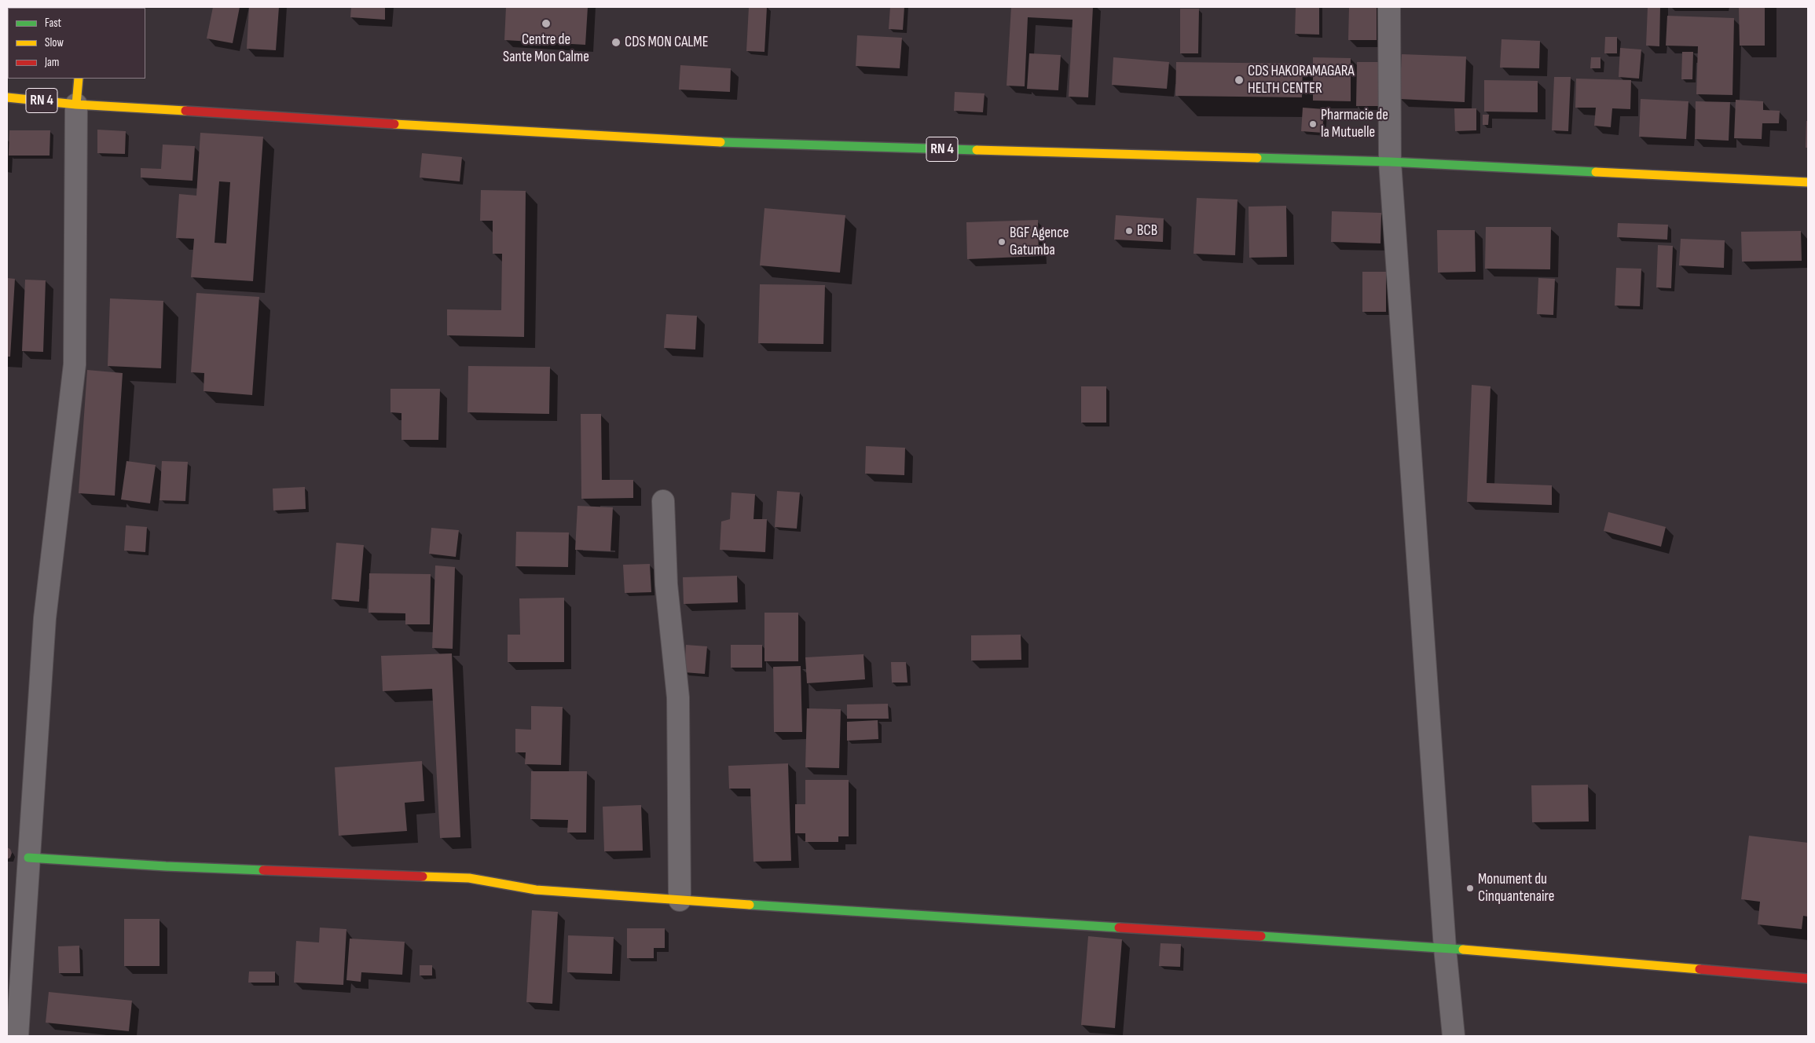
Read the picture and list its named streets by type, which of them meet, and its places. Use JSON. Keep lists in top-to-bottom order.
{
  "streets": {
    "main road": ["RN 4"]
  },
  "places": [
    "Centre de Sante Mon Calme",
    "CDS MON CALME",
    "CDS HAKORAMAGARA HELTH CENTER",
    "Pharmacie de la Mutuelle",
    "BCB",
    "BGF Agence Gatumba",
    "Monument du Cinquantenaire"
  ],
  "legend": ["Fast", "Slow", "Jam"]
}
